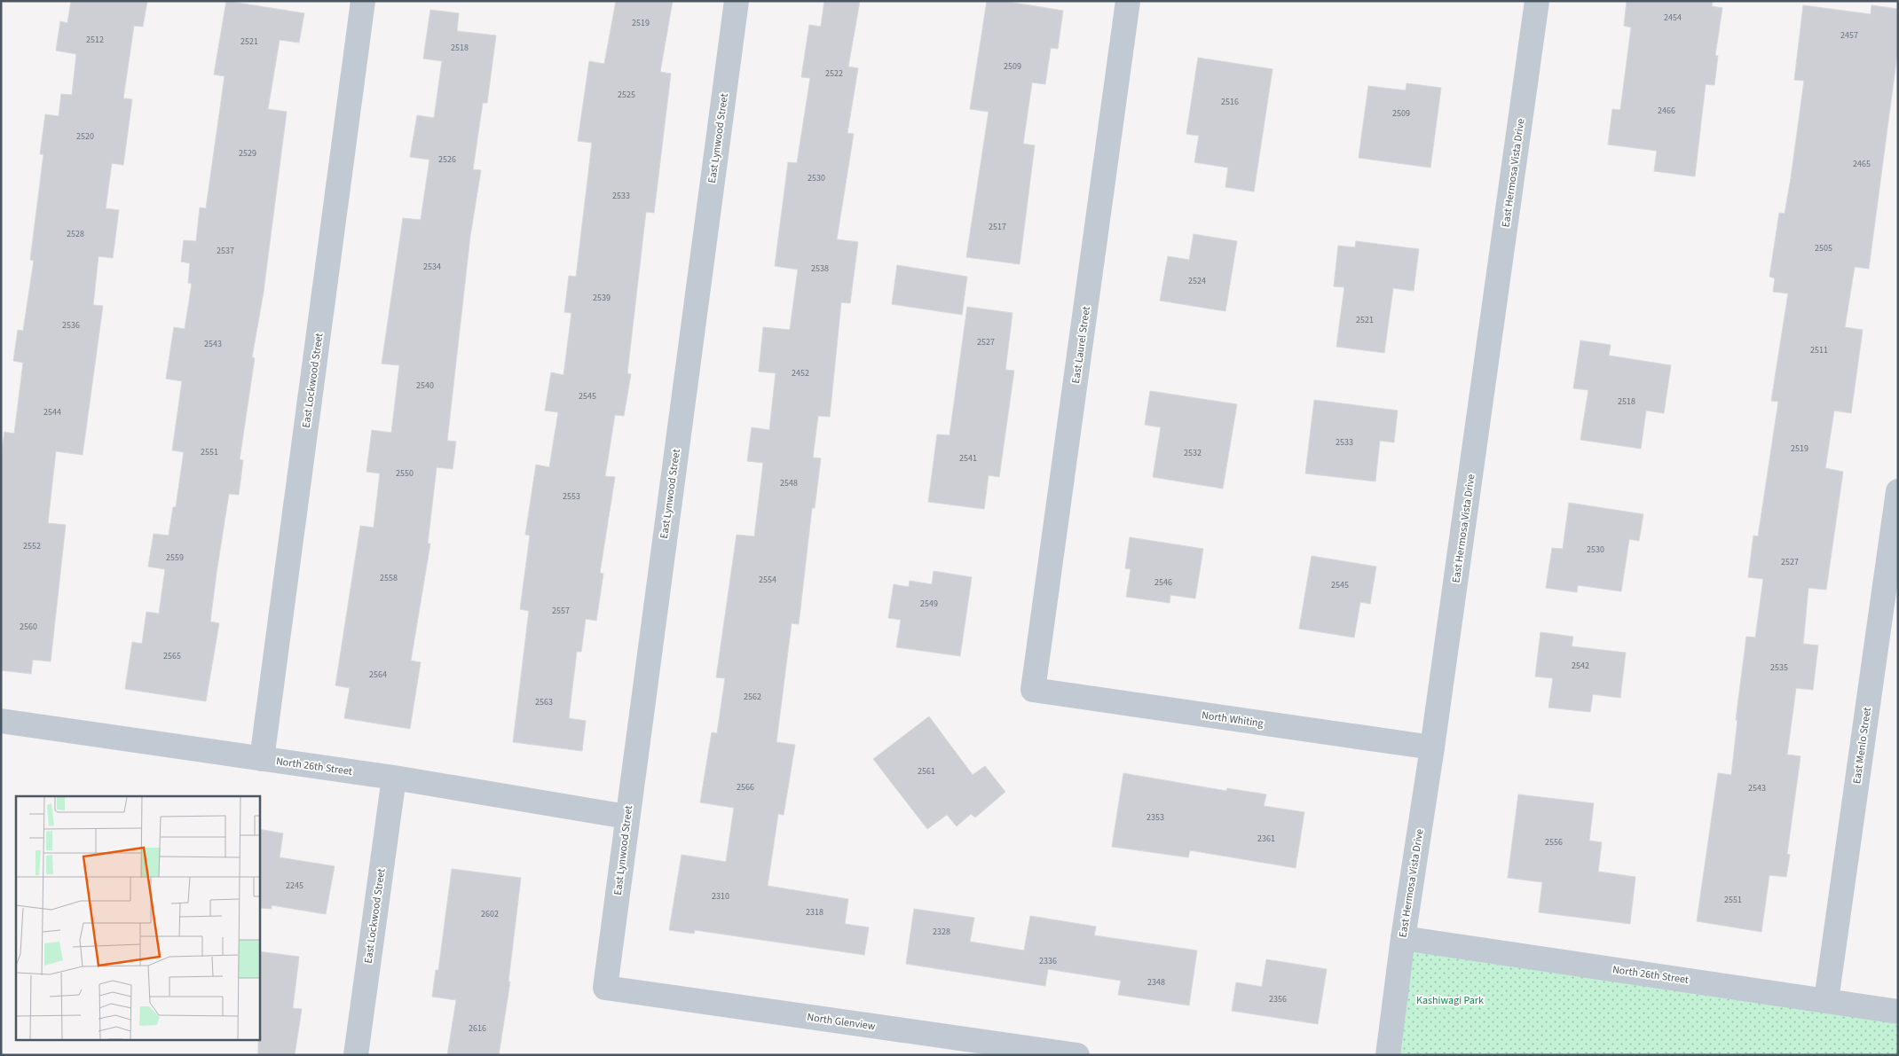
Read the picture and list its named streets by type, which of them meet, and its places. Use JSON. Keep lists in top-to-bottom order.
{
  "streets": {
    "street": [
      "East Lynwood Street",
      "East Hermosa Vista Drive",
      "East Laurel Street",
      "East Lockwood Street",
      "North Whiting",
      "East Menlo Street",
      "North 26th Street",
      "North Glenview"
    ]
  },
  "crossings": [
    ["East Lynwood Street", "North 26th Street"],
    ["East Lynwood Street", "North Glenview"],
    ["East Hermosa Vista Drive", "North Whiting"],
    ["East Hermosa Vista Drive", "North 26th Street"],
    ["East Laurel Street", "North Whiting"],
    ["East Lockwood Street", "North 26th Street"],
    ["East Menlo Street", "North 26th Street"]
  ],
  "parks": ["Kashiwagi Park"],
  "house_numbers": [
    "2454",
    "2519",
    "2457",
    "2512",
    "2521",
    "2518",
    "2509",
    "2522",
    "2525",
    "2516",
    "2466",
    "2509",
    "2520",
    "2529",
    "2526",
    "2465",
    "2530",
    "2533",
    "2517",
    "2528",
    "2505",
    "2537",
    "2534",
    "2538",
    "2524",
    "2539",
    "2521",
    "2536",
    "2527",
    "2543",
    "2511",
    "2452",
    "2540",
    "2545",
    "2518",
    "2544",
    "2533",
    "2519",
    "2551",
    "2532",
    "2541",
    "2550",
    "2548",
    "2553",
    "2552",
    "2530",
    "2559",
    "2527",
    "2558",
    "2554",
    "2546",
    "2545",
    "2549",
    "2557",
    "2560",
    "2565",
    "2542",
    "2535",
    "2564",
    "2562",
    "2563",
    "2561",
    "2566",
    "2543",
    "2353",
    "2361",
    "2556",
    "2245",
    "2310",
    "2551",
    "2318",
    "2602",
    "2328",
    "2336",
    "2348",
    "2356",
    "2616"
  ]
}
